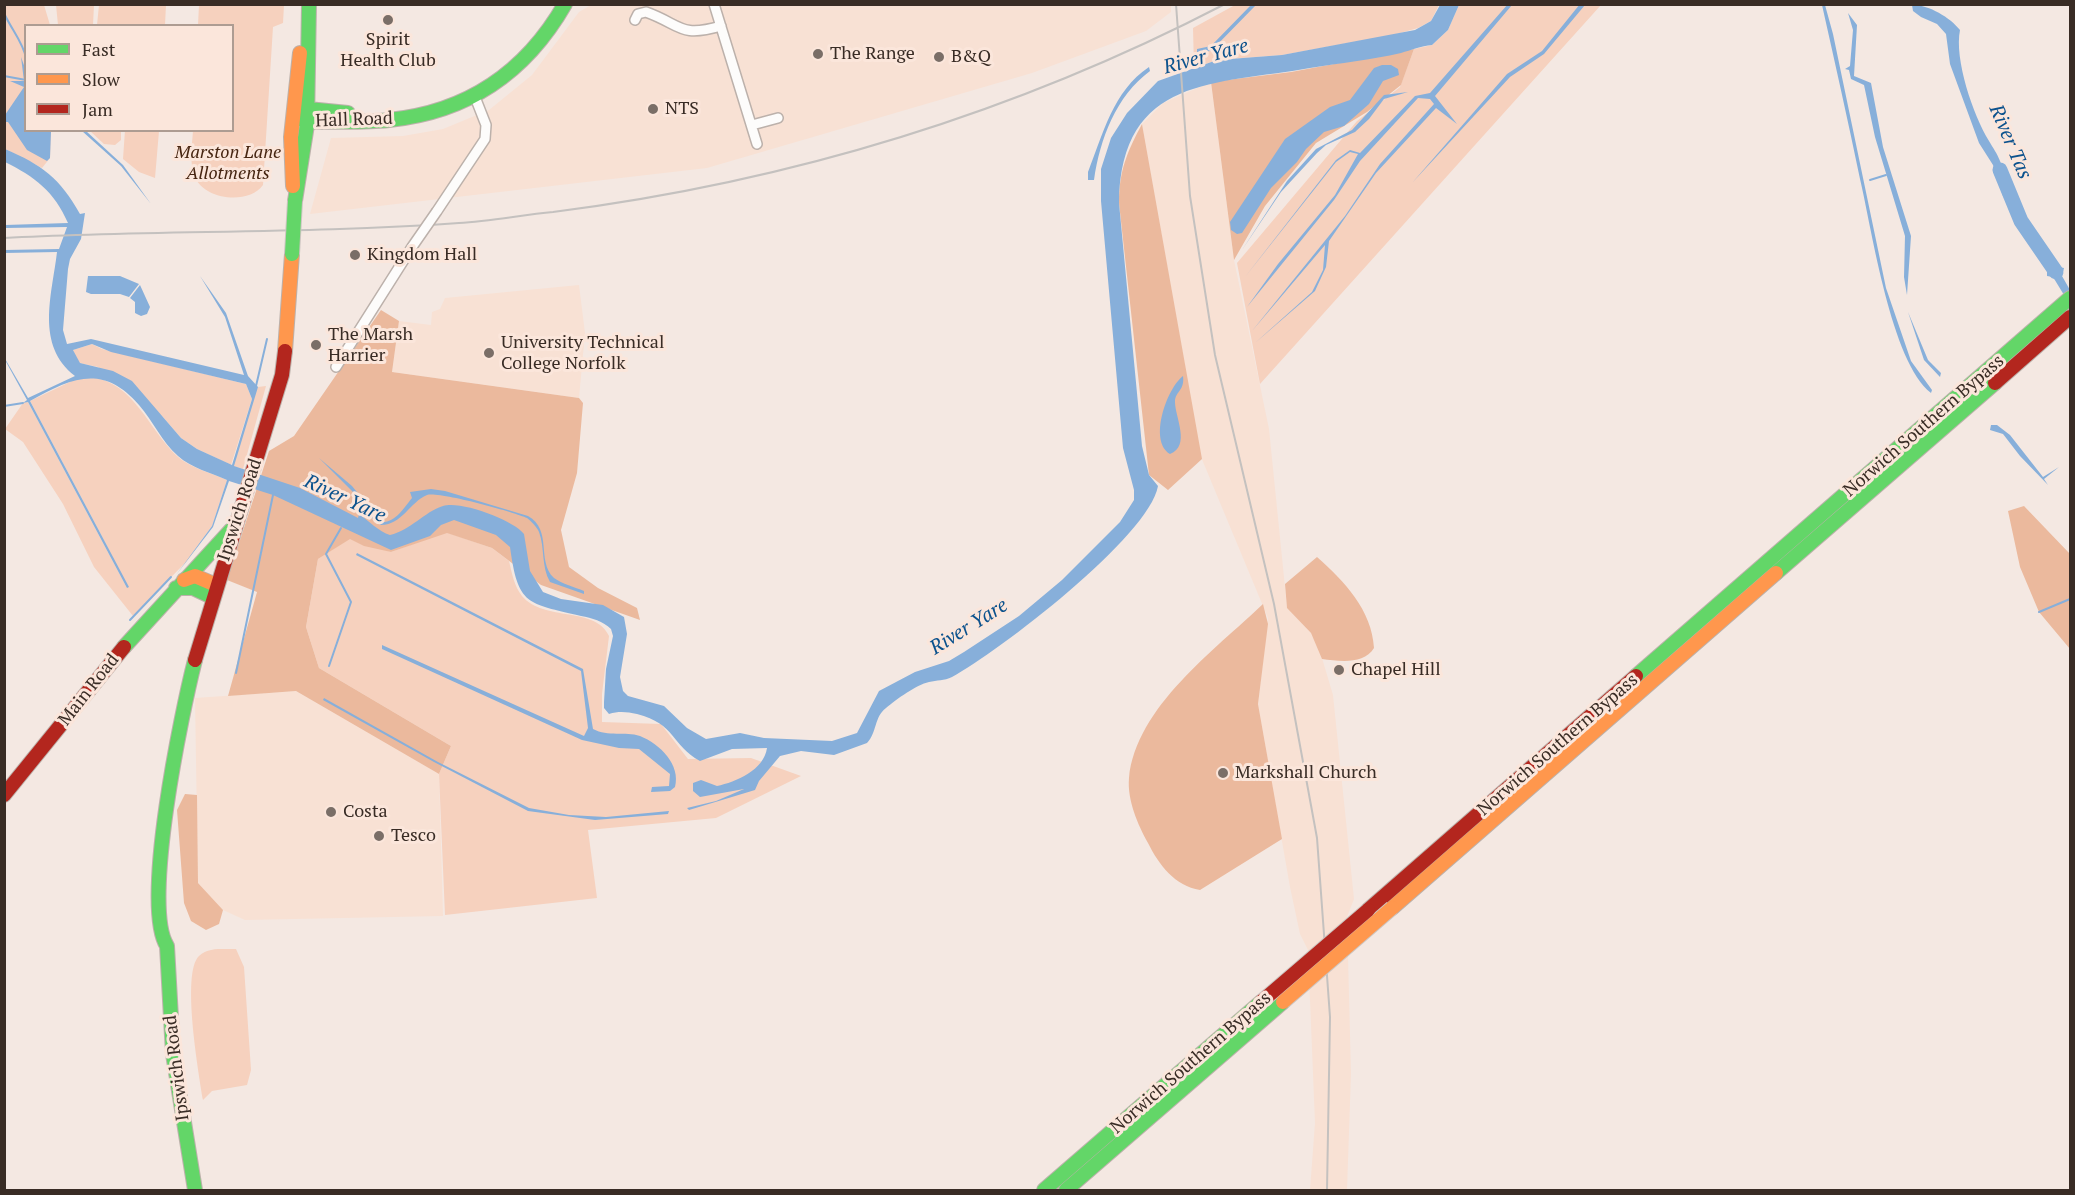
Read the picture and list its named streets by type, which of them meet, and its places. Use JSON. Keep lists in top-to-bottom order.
{
  "streets": {
    "main road": [
      "Hall Road",
      "Norwich Southern Bypass",
      "Ipswich Road",
      "Main Road"
    ]
  },
  "crossings": [
    ["Hall Road", "Ipswich Road"],
    ["Ipswich Road", "Main Road"]
  ],
  "water": ["River Yare", "River Tas"],
  "parks": ["Marston Lane Allotments"],
  "places": [
    "Spirit Health Club",
    "The Range",
    "B&Q",
    "NTS",
    "Kingdom Hall",
    "The Marsh Harrier",
    "University Technical College Norfolk",
    "Chapel Hill",
    "Markshall Church",
    "Costa",
    "Tesco"
  ],
  "legend": ["Fast", "Slow", "Jam"]
}
